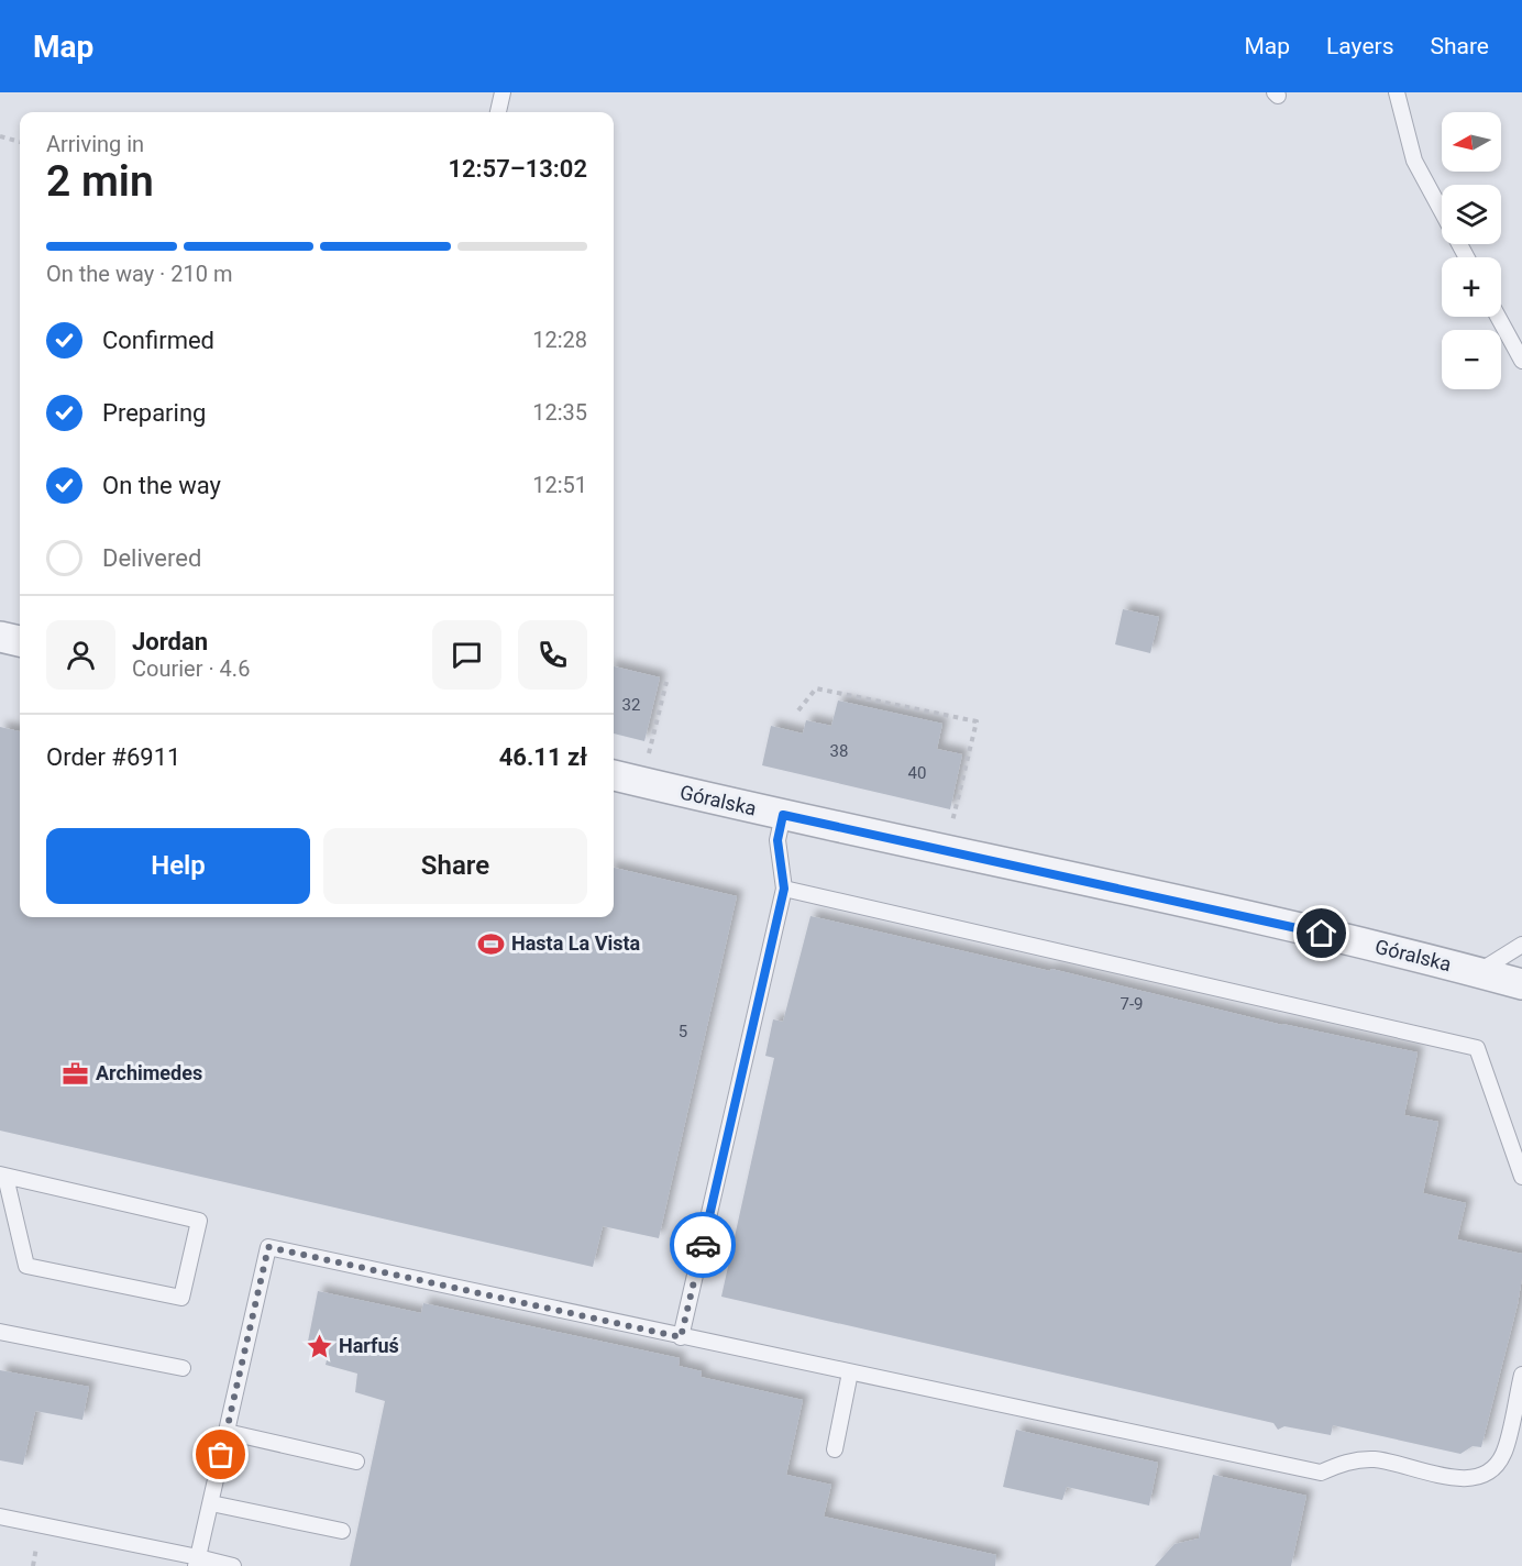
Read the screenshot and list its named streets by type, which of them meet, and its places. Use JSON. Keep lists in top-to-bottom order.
{
  "streets": {
    "street": ["Góralska"]
  },
  "places": {
    "sports": ["Hasta La Vista"],
    "office": ["Archimedes"],
    "place": ["Harfuś"]
  },
  "house_numbers": [
    "32",
    "38",
    "40",
    "7-9",
    "5"
  ],
  "north": "left",
  "page": {
    "header": "Map",
    "nav": ["Map", "Layers", "Share"],
    "map_buttons": ["+", "−"],
    "heading": ["2 min", "Arriving in", "12:57–13:02"],
    "panel": [
      "Jordan",
      "Courier · 4.6",
      "Order #6911",
      "46.11 zł"
    ],
    "bar": "On the way · 210 m",
    "list": [
      ["Confirmed", "12:28"],
      ["Preparing", "12:35"],
      ["On the way", "12:51"],
      "Delivered"
    ],
    "buttons": ["Help", "Share"]
  }
}
